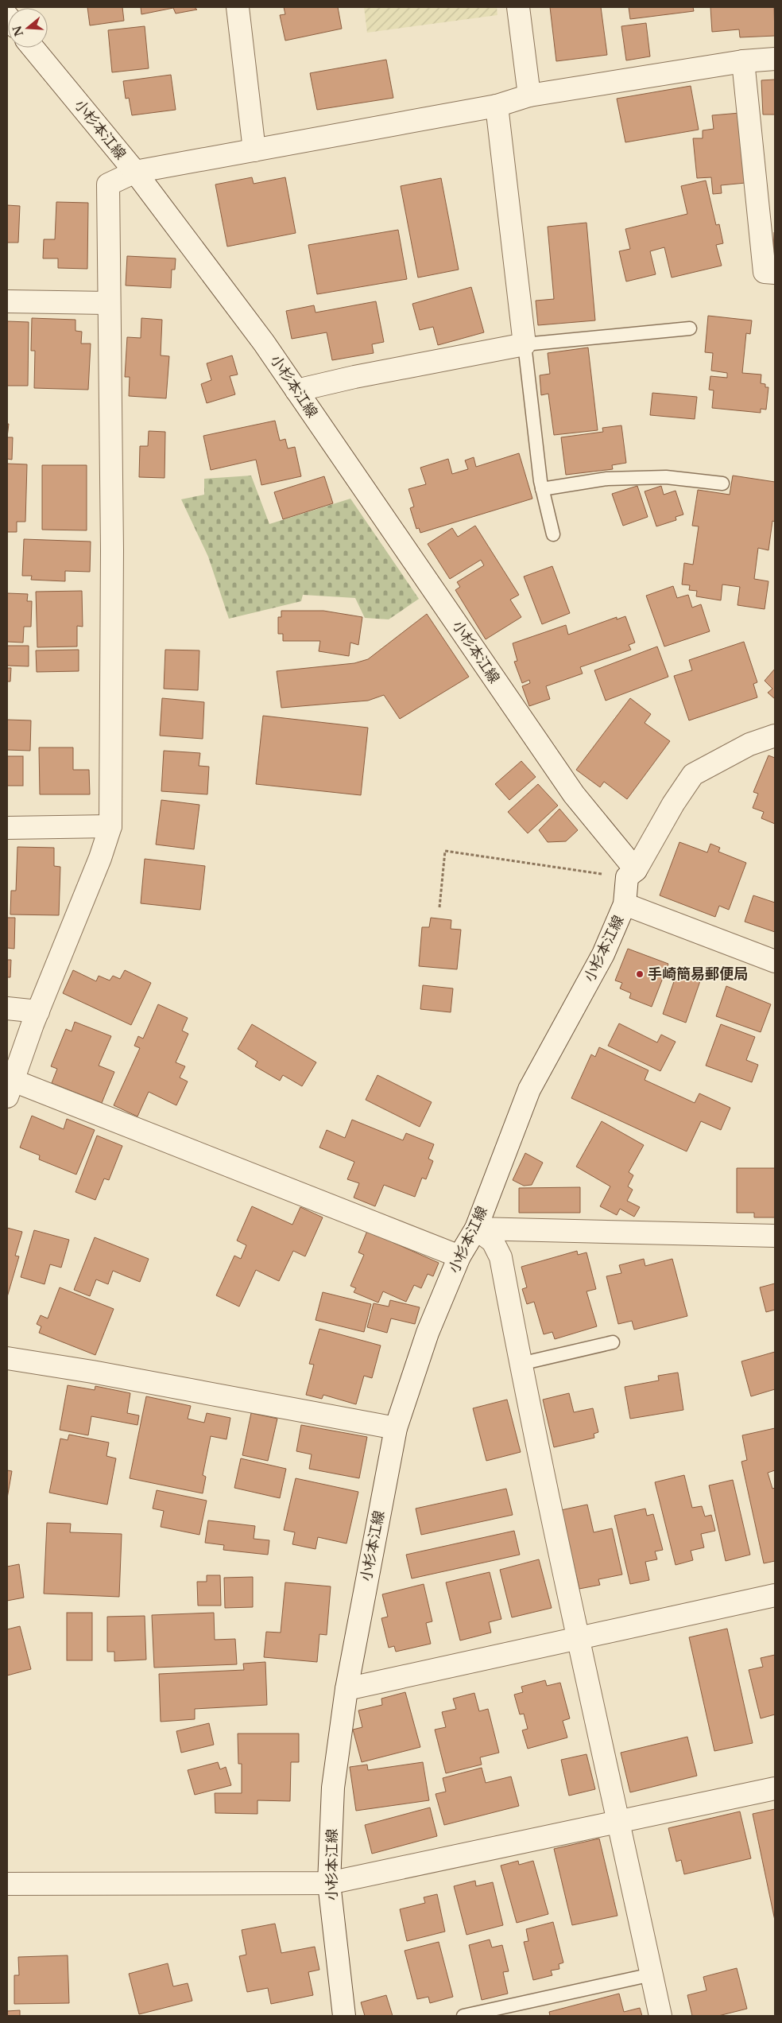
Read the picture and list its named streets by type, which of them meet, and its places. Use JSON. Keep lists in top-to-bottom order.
{
  "streets": {
    "street": ["小杉本江線"]
  },
  "places": ["手崎簡易郵便局"],
  "north": "left"
}
